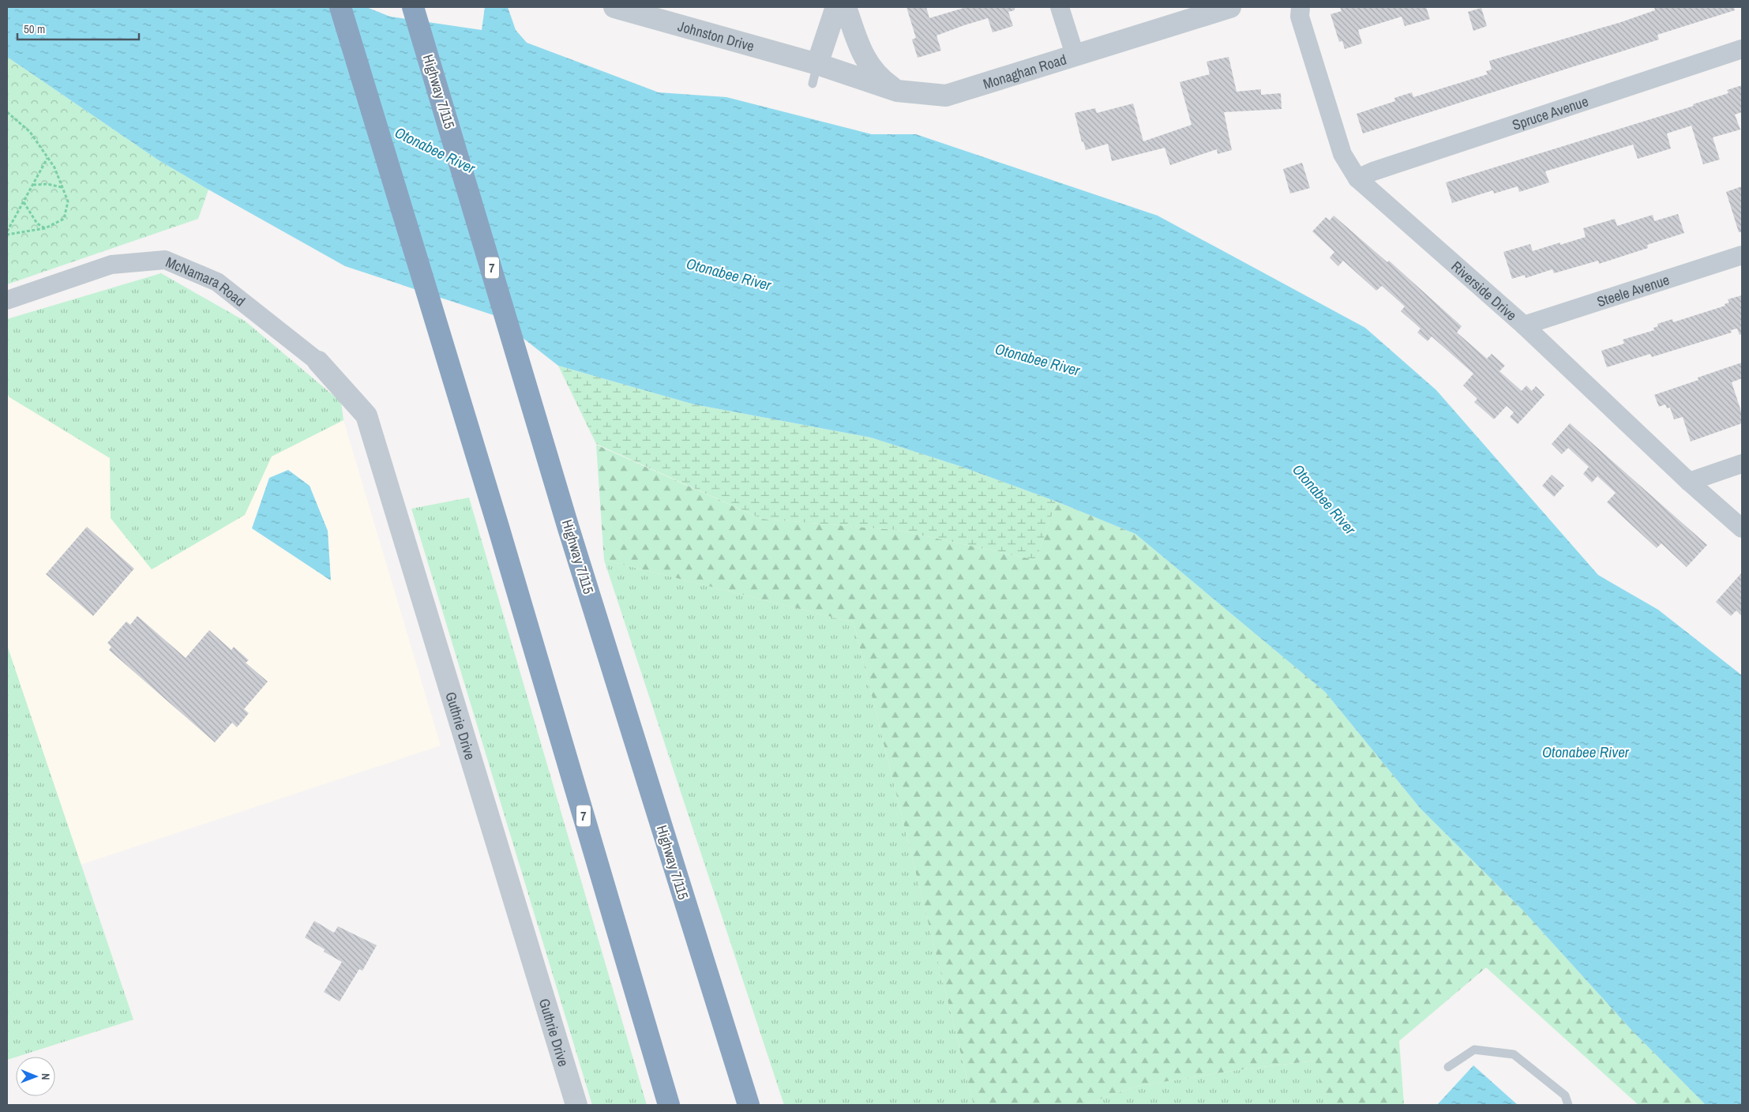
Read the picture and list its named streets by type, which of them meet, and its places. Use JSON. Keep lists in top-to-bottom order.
{
  "streets": {
    "highway": ["Highway 7/115", "7"],
    "street": [
      "Johnston Drive",
      "Monaghan Road",
      "Spruce Avenue",
      "McNamara Road",
      "Riverside Drive",
      "Steele Avenue",
      "Guthrie Drive"
    ]
  },
  "crossings": [
    ["Johnston Drive", "Monaghan Road"],
    ["Spruce Avenue", "Riverside Drive"],
    ["McNamara Road", "Guthrie Drive"],
    ["Riverside Drive", "Steele Avenue"]
  ],
  "water": ["Otonabee River"],
  "scale_bar": "50 m",
  "north": "right"
}
